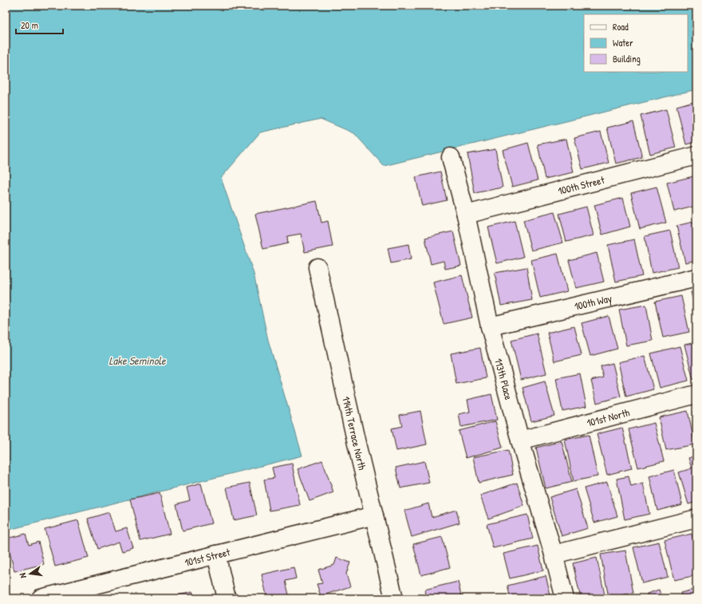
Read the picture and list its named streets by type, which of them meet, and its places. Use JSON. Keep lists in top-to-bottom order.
{
  "streets": {
    "street": [
      "100th Street",
      "100th Way",
      "113th Place",
      "101st North",
      "114th Terrace North",
      "101st Street"
    ]
  },
  "crossings": [
    ["100th Street", "113th Place"],
    ["100th Way", "113th Place"],
    ["113th Place", "101st North"],
    ["114th Terrace North", "101st Street"]
  ],
  "water": ["Lake Seminole"],
  "legend": ["Road", "Water", "Building"],
  "scale_bar": "20 m",
  "north": "left"
}
